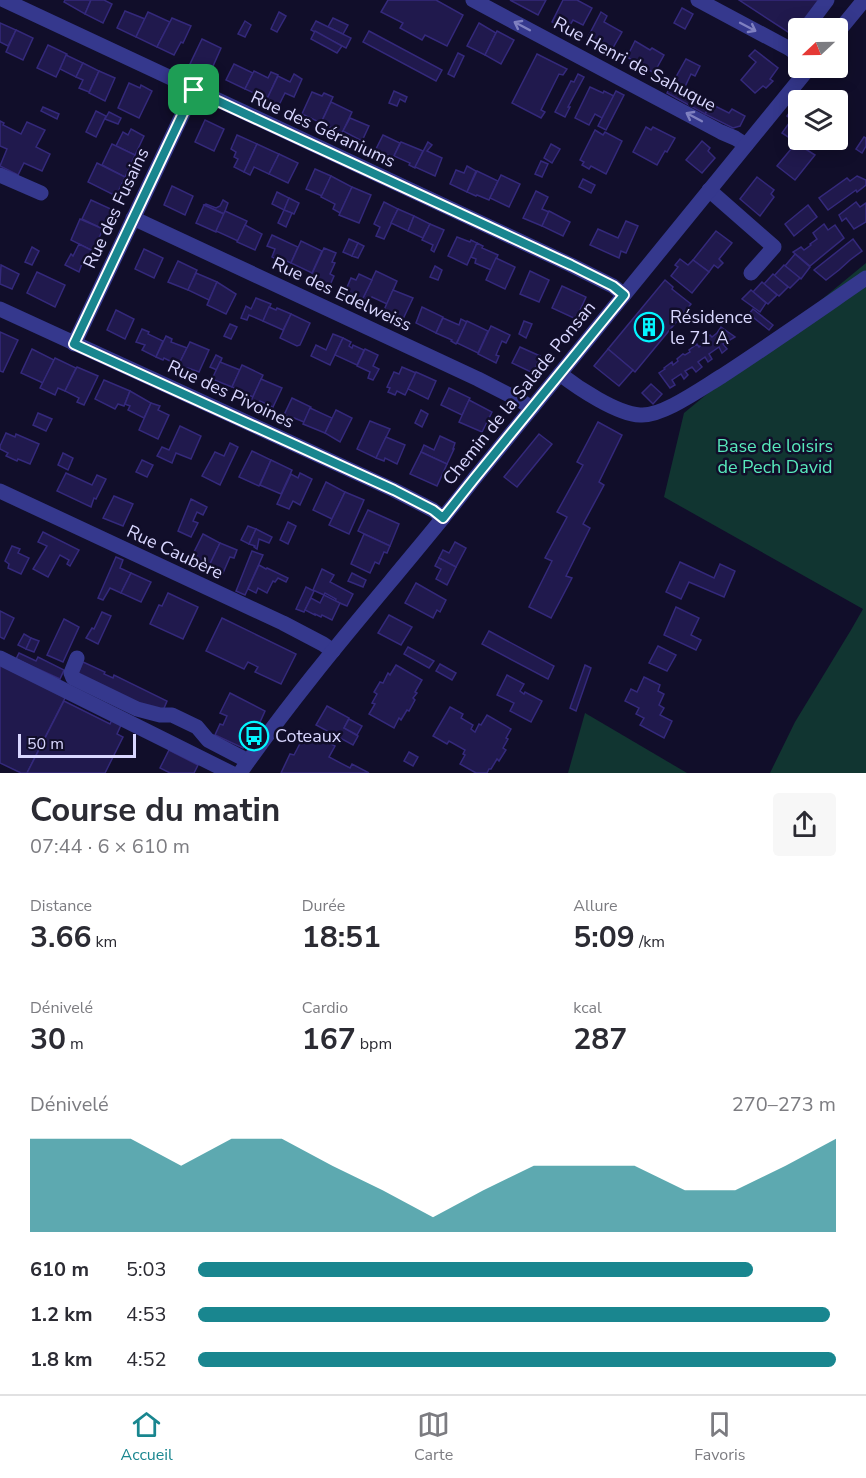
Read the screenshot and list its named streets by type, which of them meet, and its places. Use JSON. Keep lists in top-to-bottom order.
{
  "streets": {
    "street": [
      "Rue Henri de Sahuque",
      "Rue des Géraniums",
      "Rue des Fusains",
      "Rue des Edelweiss",
      "Chemin de la Salade Ponsan",
      "Rue des Pivoines",
      "Rue Caubère"
    ]
  },
  "crossings": [
    ["Rue Henri de Sahuque", "Chemin de la Salade Ponsan"],
    ["Rue des Géraniums", "Rue des Fusains"],
    ["Rue des Géraniums", "Chemin de la Salade Ponsan"],
    ["Rue des Fusains", "Rue des Edelweiss"],
    ["Rue des Fusains", "Rue des Pivoines"],
    ["Rue des Edelweiss", "Chemin de la Salade Ponsan"],
    ["Chemin de la Salade Ponsan", "Rue des Pivoines"],
    ["Chemin de la Salade Ponsan", "Rue Caubère"]
  ],
  "parks": ["Base de loisirs de Pech David"],
  "places": {
    "building": ["Résidence le 71 A"],
    "bus stop": ["Coteaux"]
  },
  "scale_bar": "50 m",
  "north": "left",
  "page": {
    "scale": "50 m",
    "heading": ["Course du matin", "07:44 · 6 × 610 m"],
    "stats": [
      ["Distance", "3.66 km"],
      ["Durée", "18:51"],
      ["Allure", "5:09 /km"],
      ["Dénivelé", "30 m"],
      ["Cardio", "167 bpm"],
      ["kcal", "287"]
    ],
    "chart": ["Dénivelé", "270–273 m"],
    "list": [
      {
        "name": "610 m",
        "note": "5:03"
      },
      {
        "name": "1.2 km",
        "note": "4:53"
      },
      {
        "name": "1.8 km",
        "note": "4:52"
      }
    ],
    "tabs": ["Accueil", "Carte", "Favoris"]
  }
}
